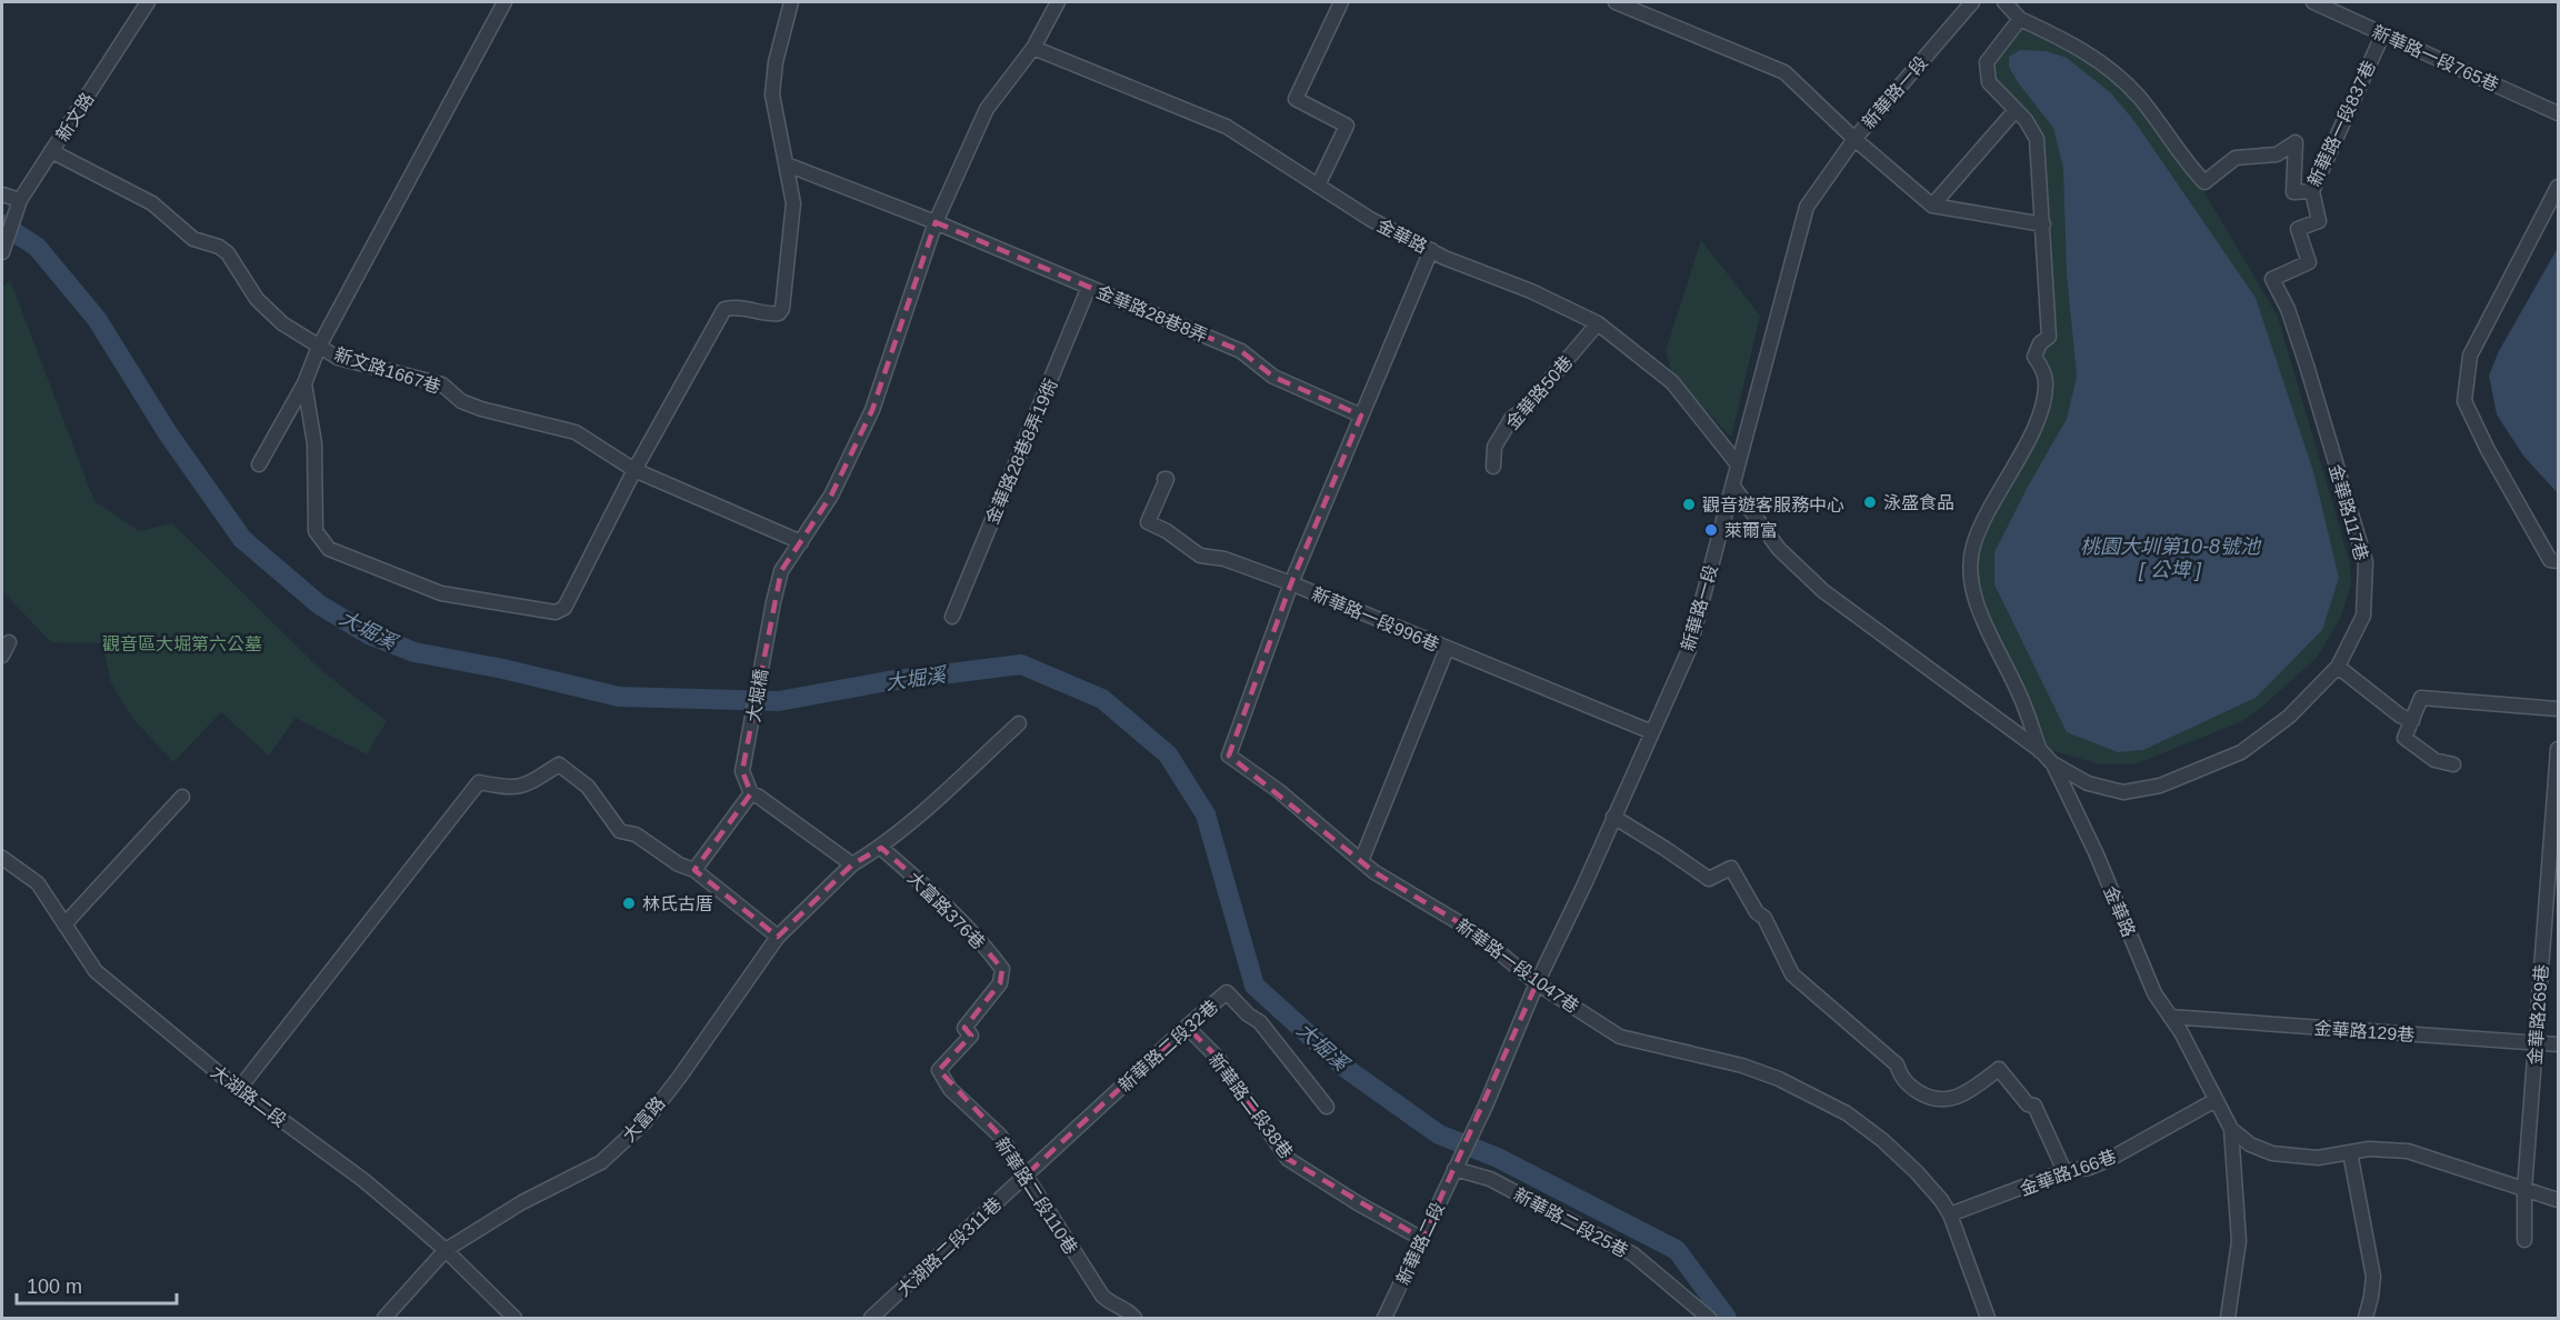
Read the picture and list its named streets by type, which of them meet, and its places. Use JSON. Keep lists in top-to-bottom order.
{
  "streets": {
    "street": [
      "新華路一段765巷",
      "新華路一段",
      "新文路",
      "新華路一段837巷",
      "金華路",
      "金華路28巷8弄",
      "新文路1667巷",
      "金華路50巷",
      "金華路28巷8弄19衖",
      "金華路117巷",
      "新華路一段996巷",
      "大堀橋",
      "大富路376巷",
      "新華路一段1047巷",
      "金華路269巷",
      "金華路129巷",
      "新華路二段32巷",
      "大湖路二段",
      "新華路二段38巷",
      "大富路",
      "金華路166巷",
      "新華路二段110巷",
      "新華路二段25巷",
      "新華路二段",
      "大湖路二段311巷"
    ]
  },
  "crossings": [
    ["新華路一段765巷", "新華路一段837巷"],
    ["新華路一段", "金華路"],
    ["新華路一段", "新華路一段996巷"],
    ["新華路一段", "新華路一段1047巷"],
    ["新華路一段", "新華路二段"],
    ["新文路", "新文路1667巷"],
    ["新華路一段837巷", "金華路117巷"],
    ["金華路", "金華路50巷"],
    ["金華路", "金華路117巷"],
    ["金華路", "大堀橋"],
    ["金華路", "金華路269巷"],
    ["金華路", "金華路129巷"],
    ["金華路", "金華路166巷"],
    ["金華路28巷8弄", "金華路28巷8弄19衖"],
    ["金華路28巷8弄", "大堀橋"],
    ["新文路1667巷", "大堀橋"],
    ["新華路一段996巷", "新華路一段1047巷"],
    ["大富路376巷", "大富路"],
    ["大富路376巷", "新華路二段110巷"],
    ["新華路一段1047巷", "金華路166巷"],
    ["金華路269巷", "金華路129巷"],
    ["新華路二段32巷", "新華路二段38巷"],
    ["新華路二段32巷", "新華路二段110巷"],
    ["新華路二段32巷", "大湖路二段311巷"],
    ["大湖路二段", "大富路"],
    ["新華路二段38巷", "新華路二段"],
    ["新華路二段110巷", "大湖路二段311巷"],
    ["新華路二段25巷", "新華路二段"]
  ],
  "water": ["桃園大圳第10-8號池 [ 公埤 ]", "大堀溪"],
  "parks": ["觀音區大堀第六公墓"],
  "places": [
    "泳盛食品",
    "觀音遊客服務中心",
    "萊爾富",
    "林氏古厝"
  ],
  "scale_bar": "100 m"
}
